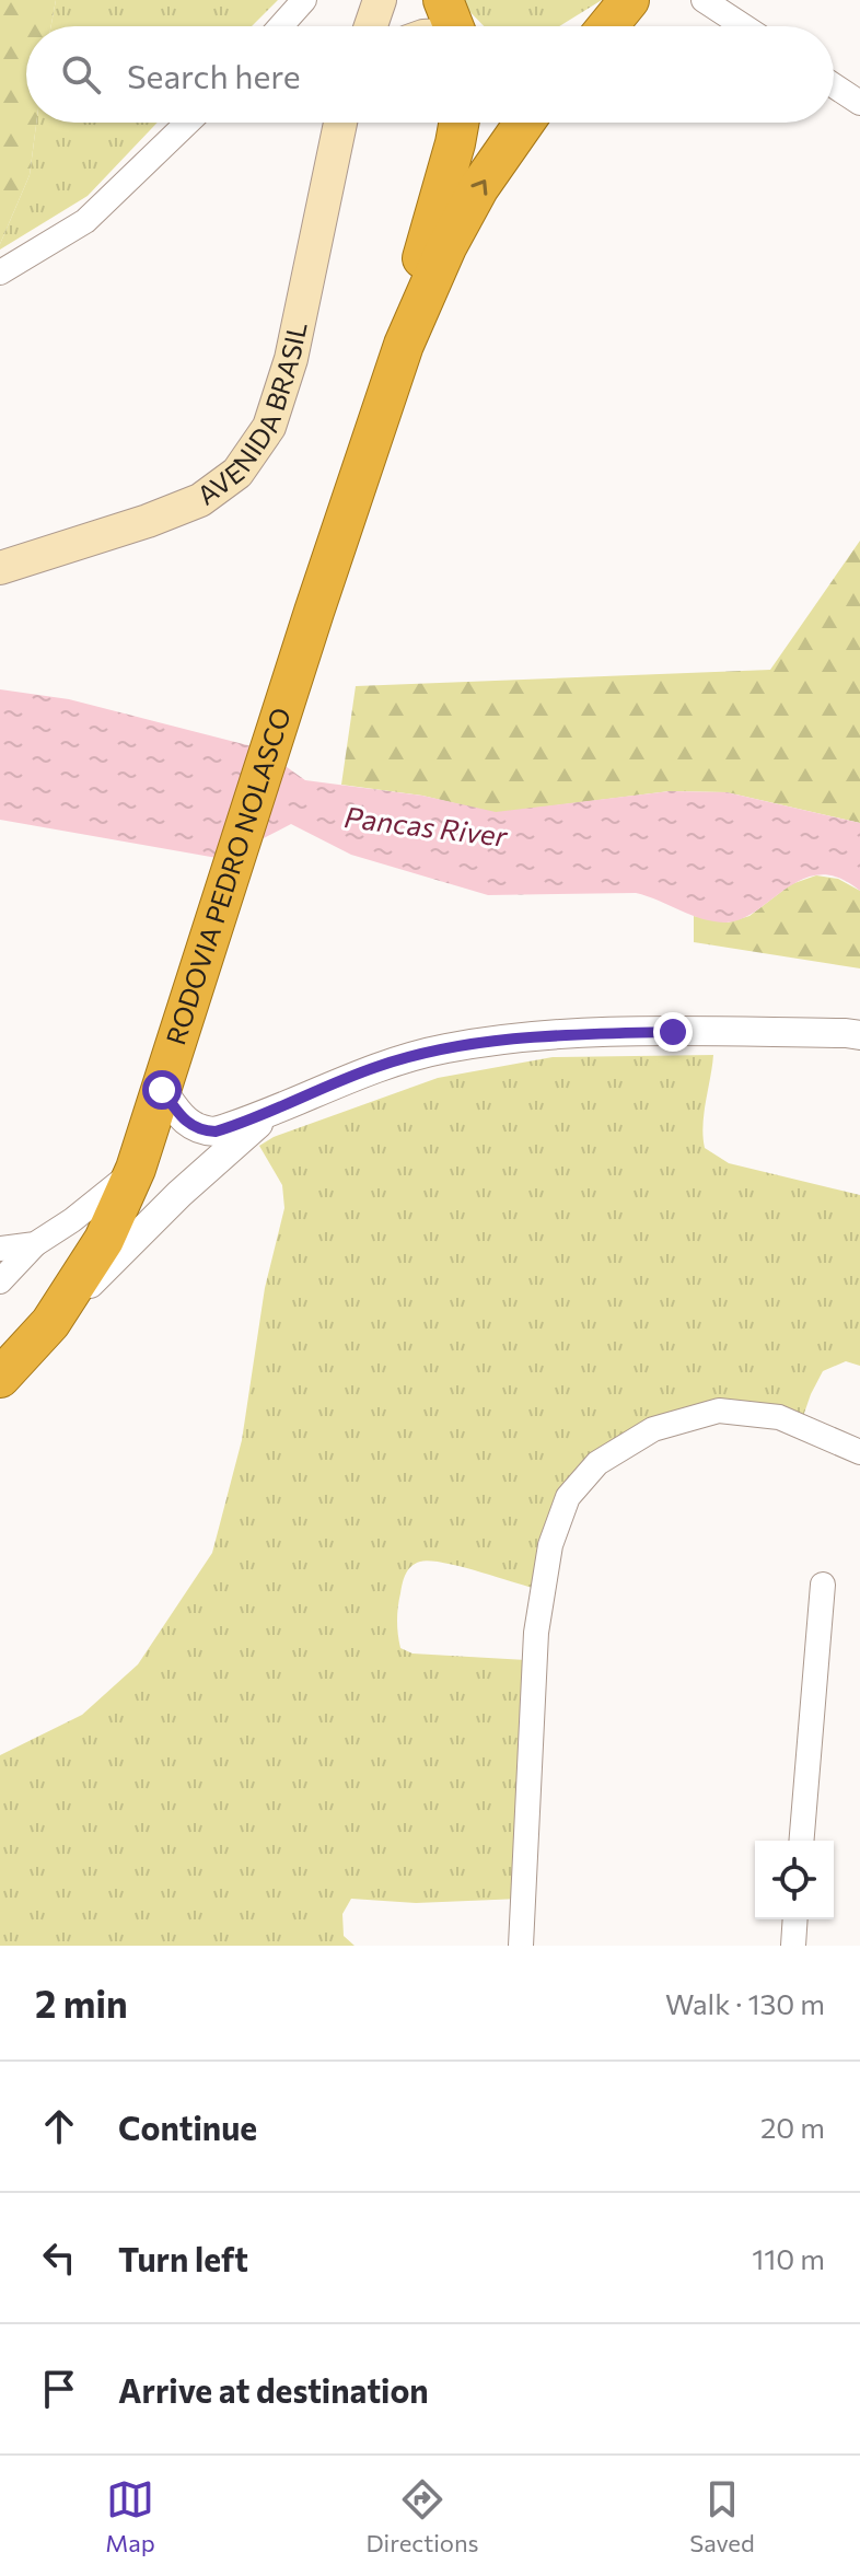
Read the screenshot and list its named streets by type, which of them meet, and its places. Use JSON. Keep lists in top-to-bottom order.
{
  "streets": {
    "highway": ["RODOVIA PEDRO NOLASCO"],
    "main road": ["AVENIDA BRASIL"]
  },
  "water": ["Pancas River"],
  "page": {
    "search": "Search here",
    "heading": ["2 min", "Walk · 130 m"],
    "list": [
      ["Continue", "20 m"],
      ["Turn left", "110 m"],
      "Arrive at destination"
    ],
    "nav": ["Map", "Directions", "Saved"]
  }
}
